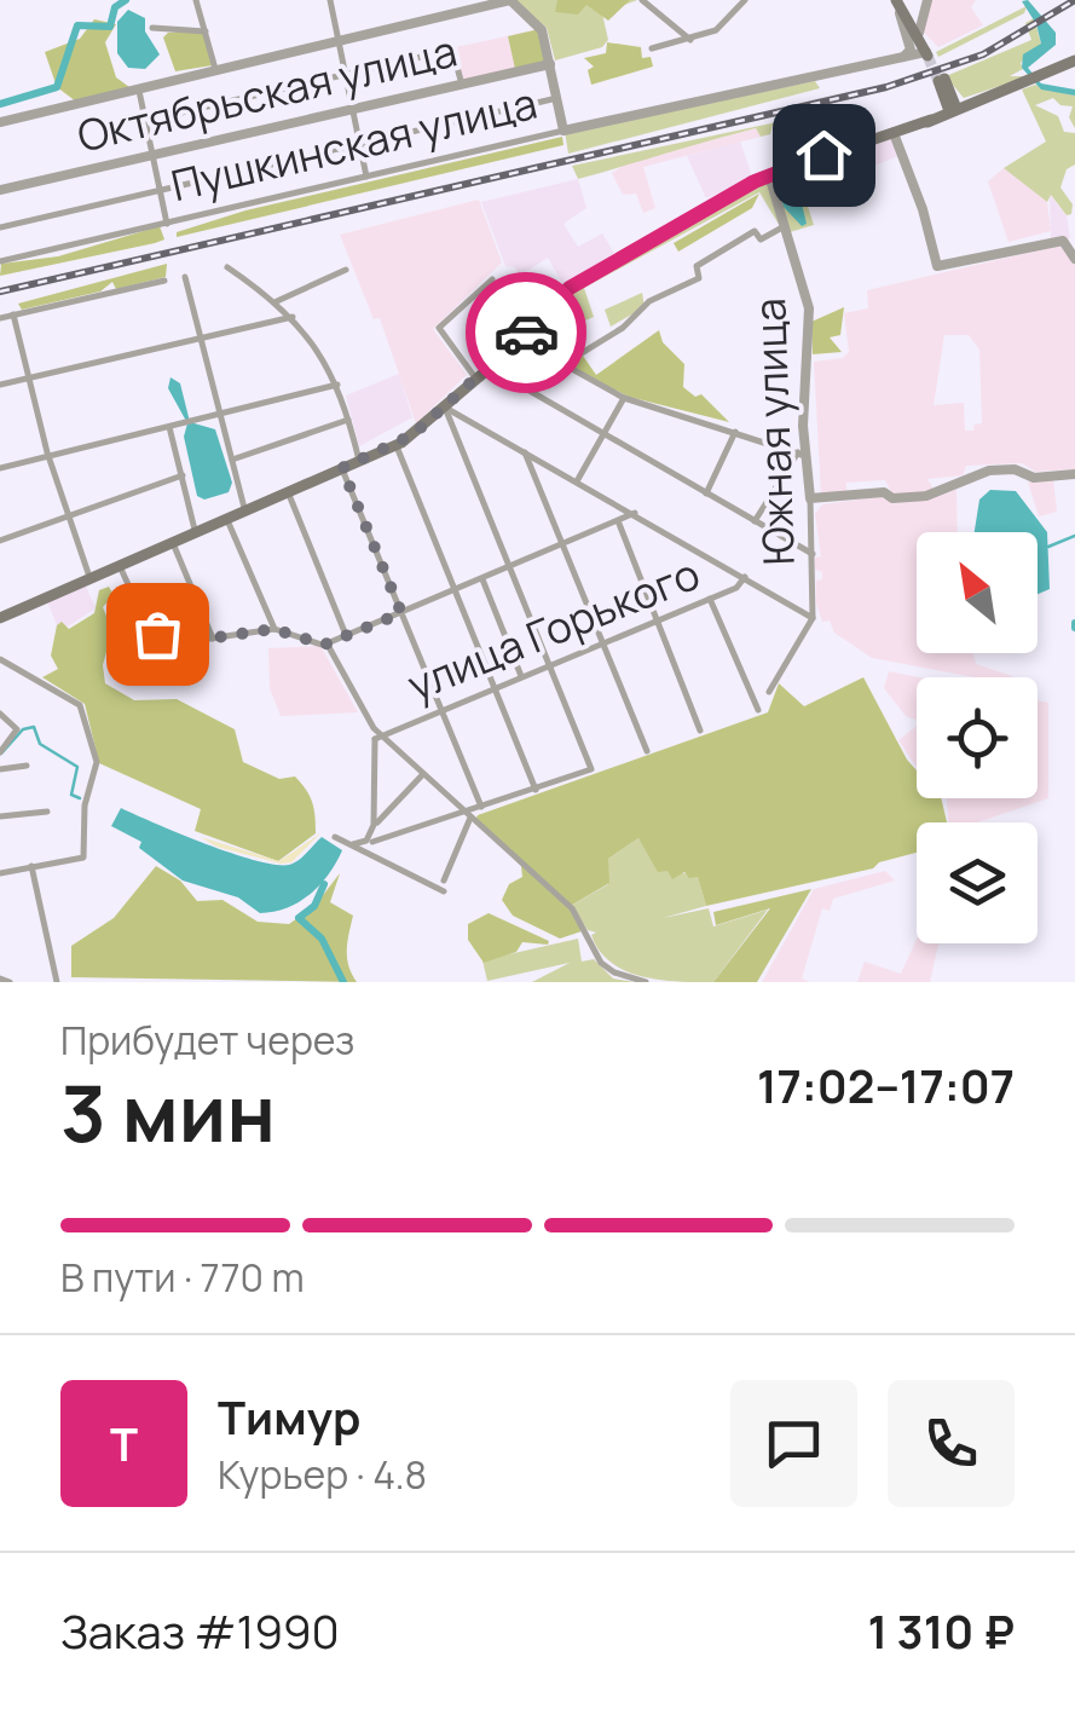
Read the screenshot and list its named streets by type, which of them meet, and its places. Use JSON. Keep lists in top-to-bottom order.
{
  "streets": {
    "street": [
      "Октябрьская улица",
      "Пушкинская улица",
      "Южная улица",
      "улица Горького"
    ]
  },
  "north": "top left",
  "page": {
    "heading": ["3 мин", "Прибудет через", "17:02–17:07"],
    "panel": [
      "Тимур",
      "Курьер · 4.8",
      "Заказ #1990",
      "1 310 ₽"
    ],
    "bar": "В пути · 770 m",
    "round": "Т"
  }
}
